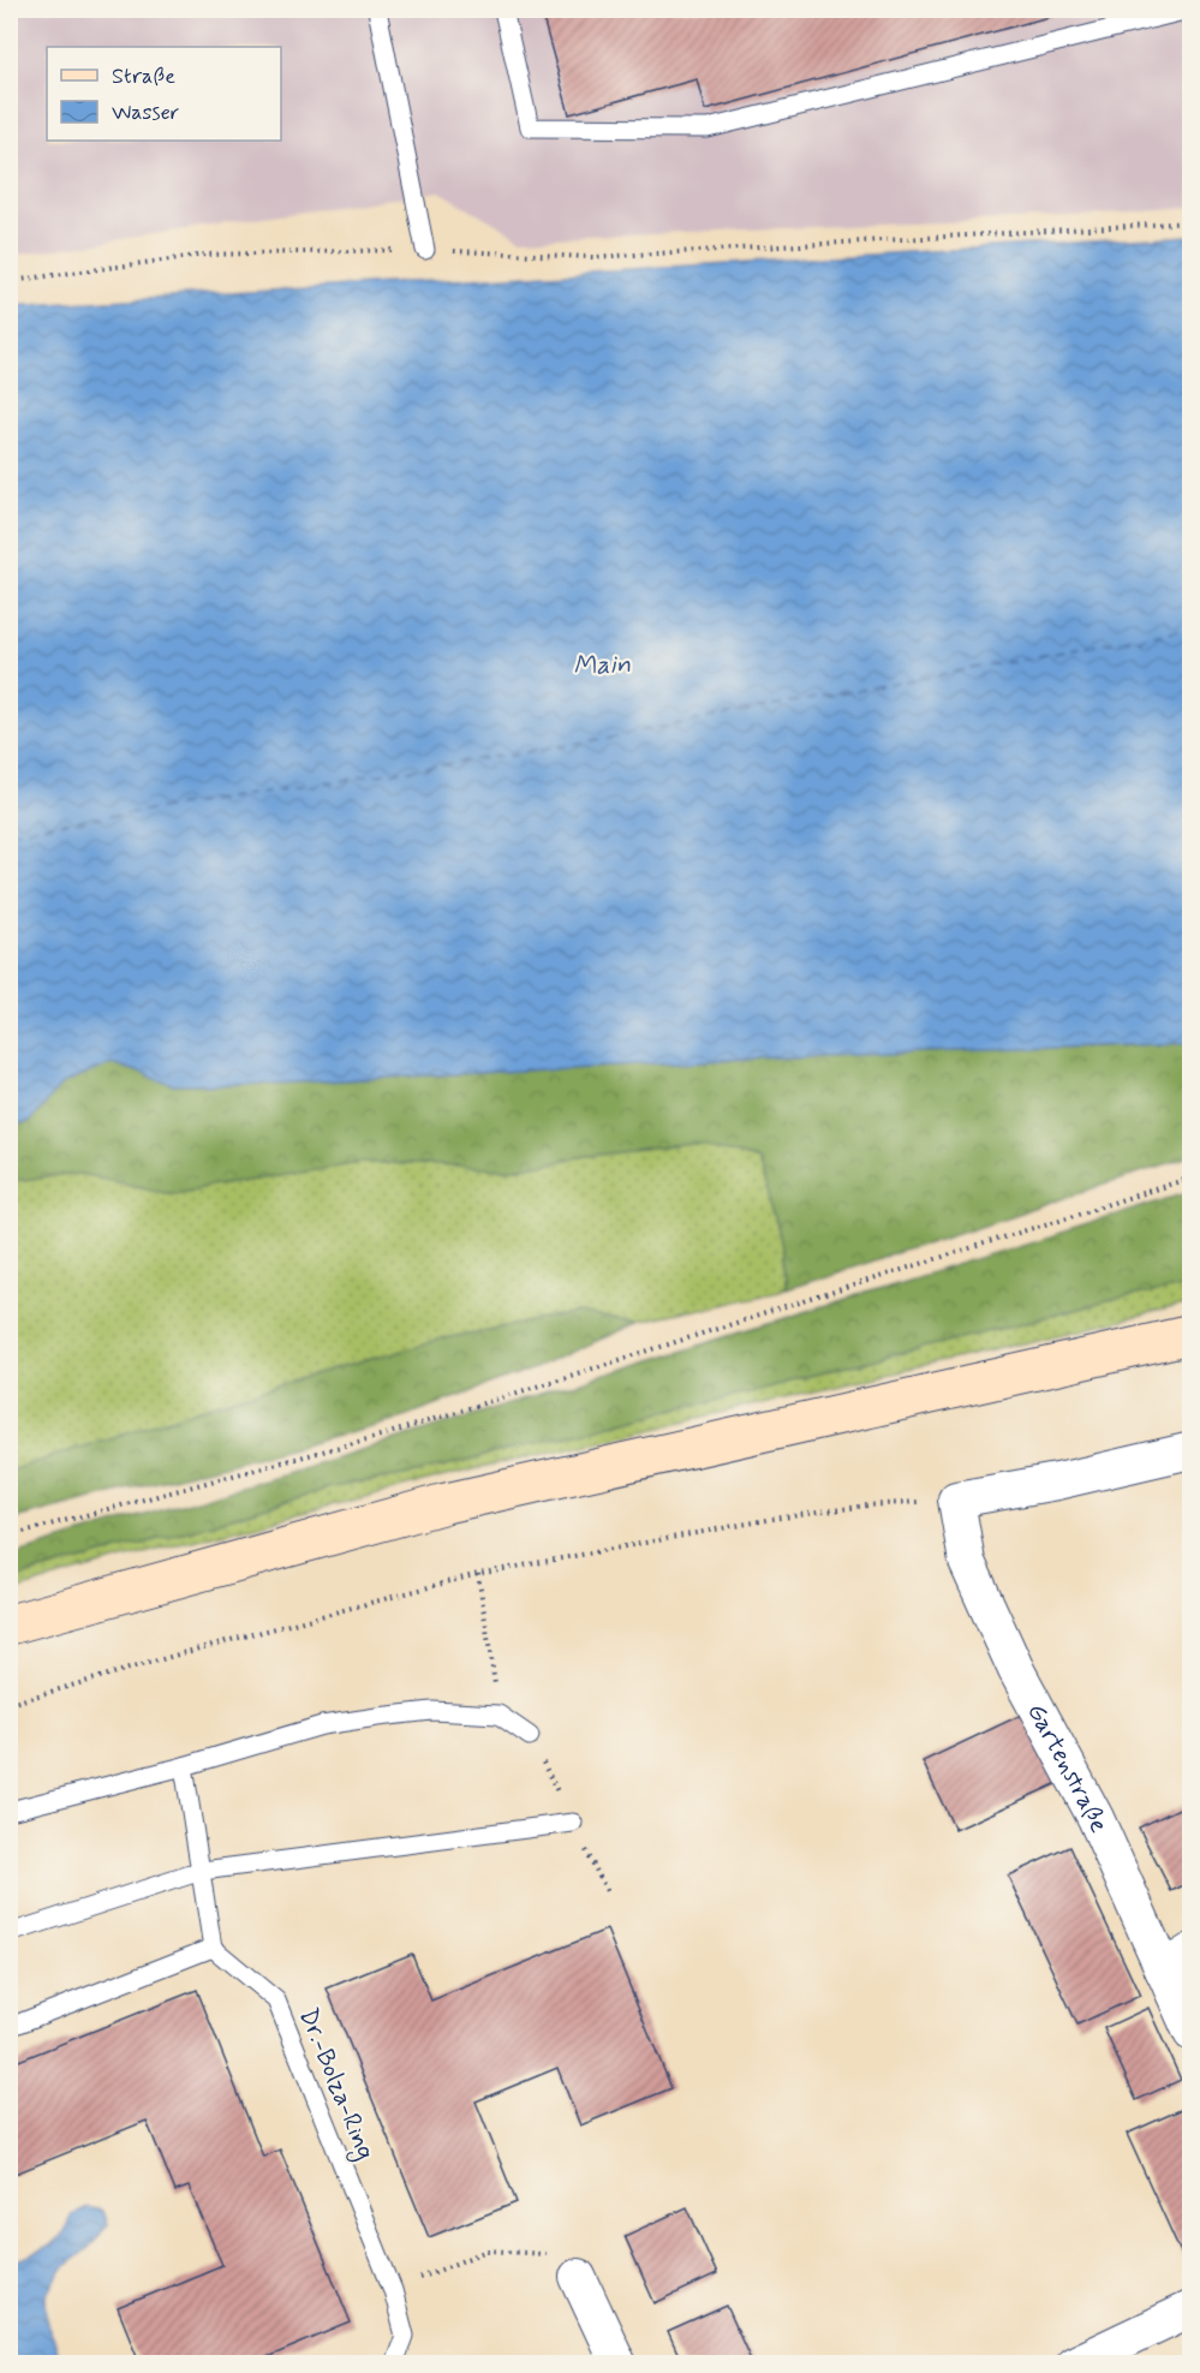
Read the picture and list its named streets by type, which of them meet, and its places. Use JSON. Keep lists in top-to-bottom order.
{
  "streets": {
    "street": ["Gartenstraße"],
    "lane": ["Dr.-Bolza-Ring"]
  },
  "water": ["Main"],
  "legend": ["Straße", "Wasser"]
}
